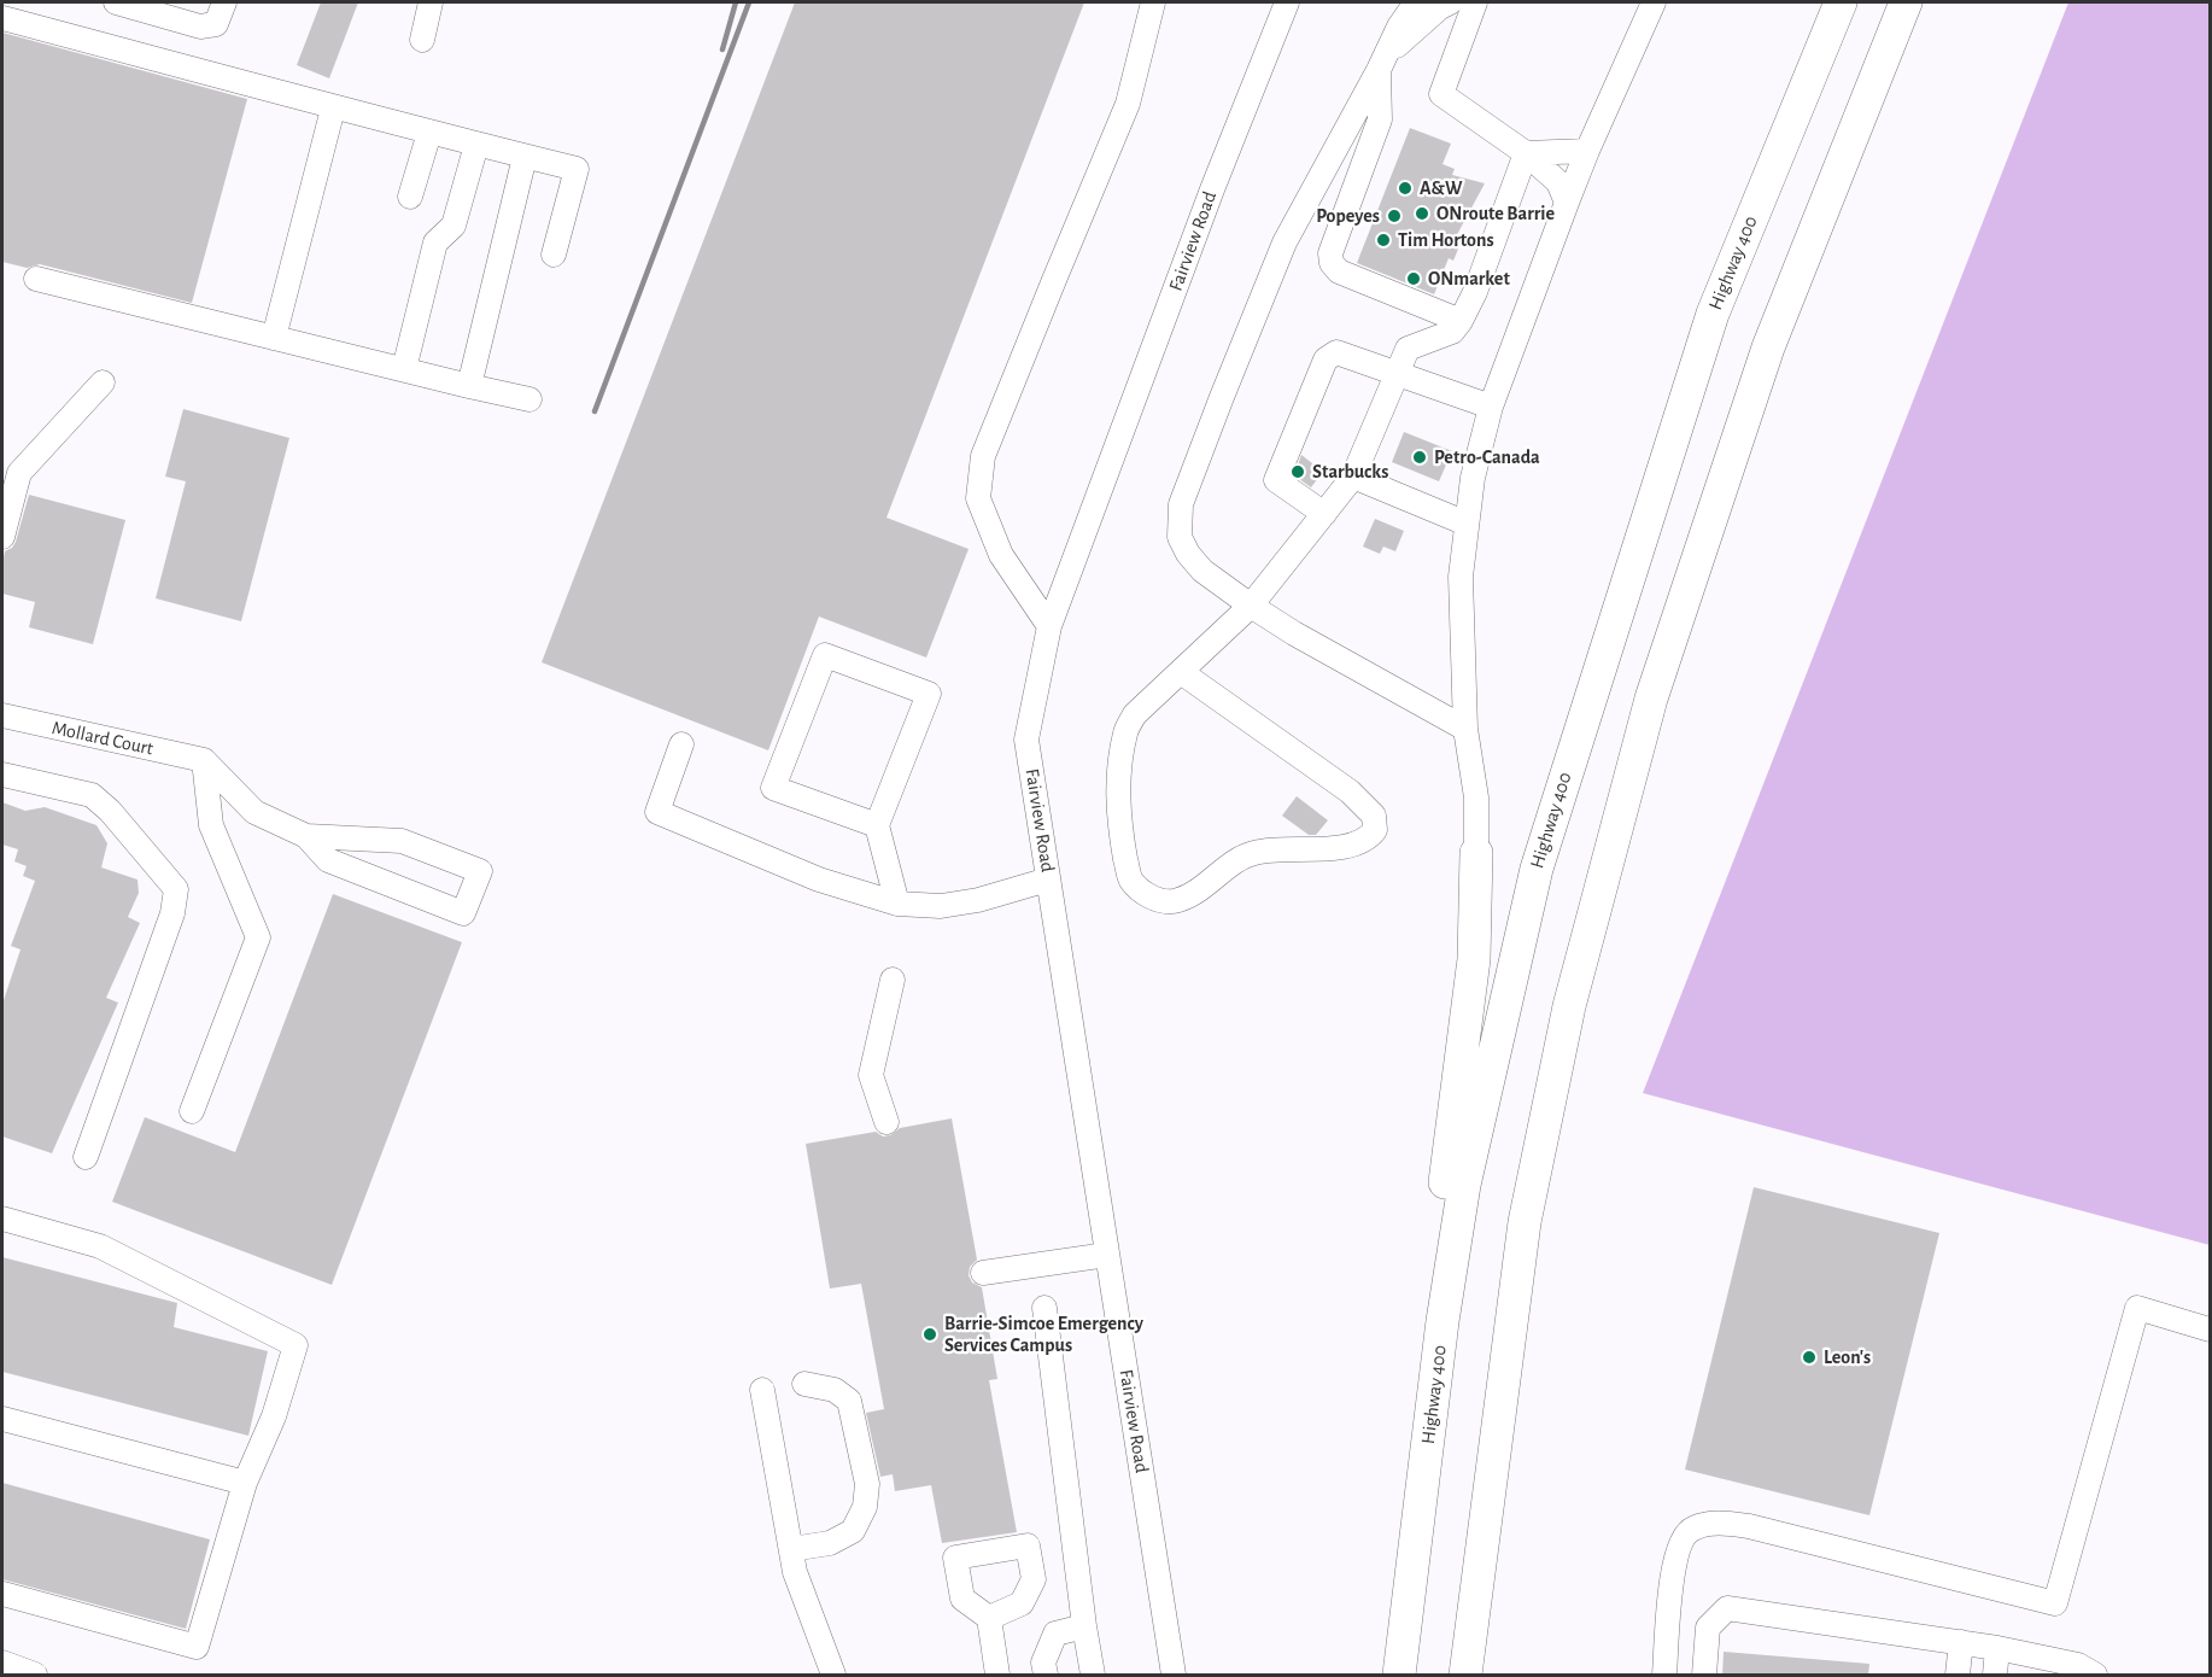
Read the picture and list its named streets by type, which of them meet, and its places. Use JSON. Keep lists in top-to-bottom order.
{
  "streets": {
    "highway": ["Highway 400"],
    "street": ["Fairview Road", "Mollard Court"]
  },
  "places": [
    "A&W",
    "ONroute Barrie",
    "Popeyes",
    "Tim Hortons",
    "ONmarket",
    "Petro-Canada",
    "Starbucks",
    "Barrie-Simcoe Emergency Services Campus",
    "Leon's"
  ]
}
